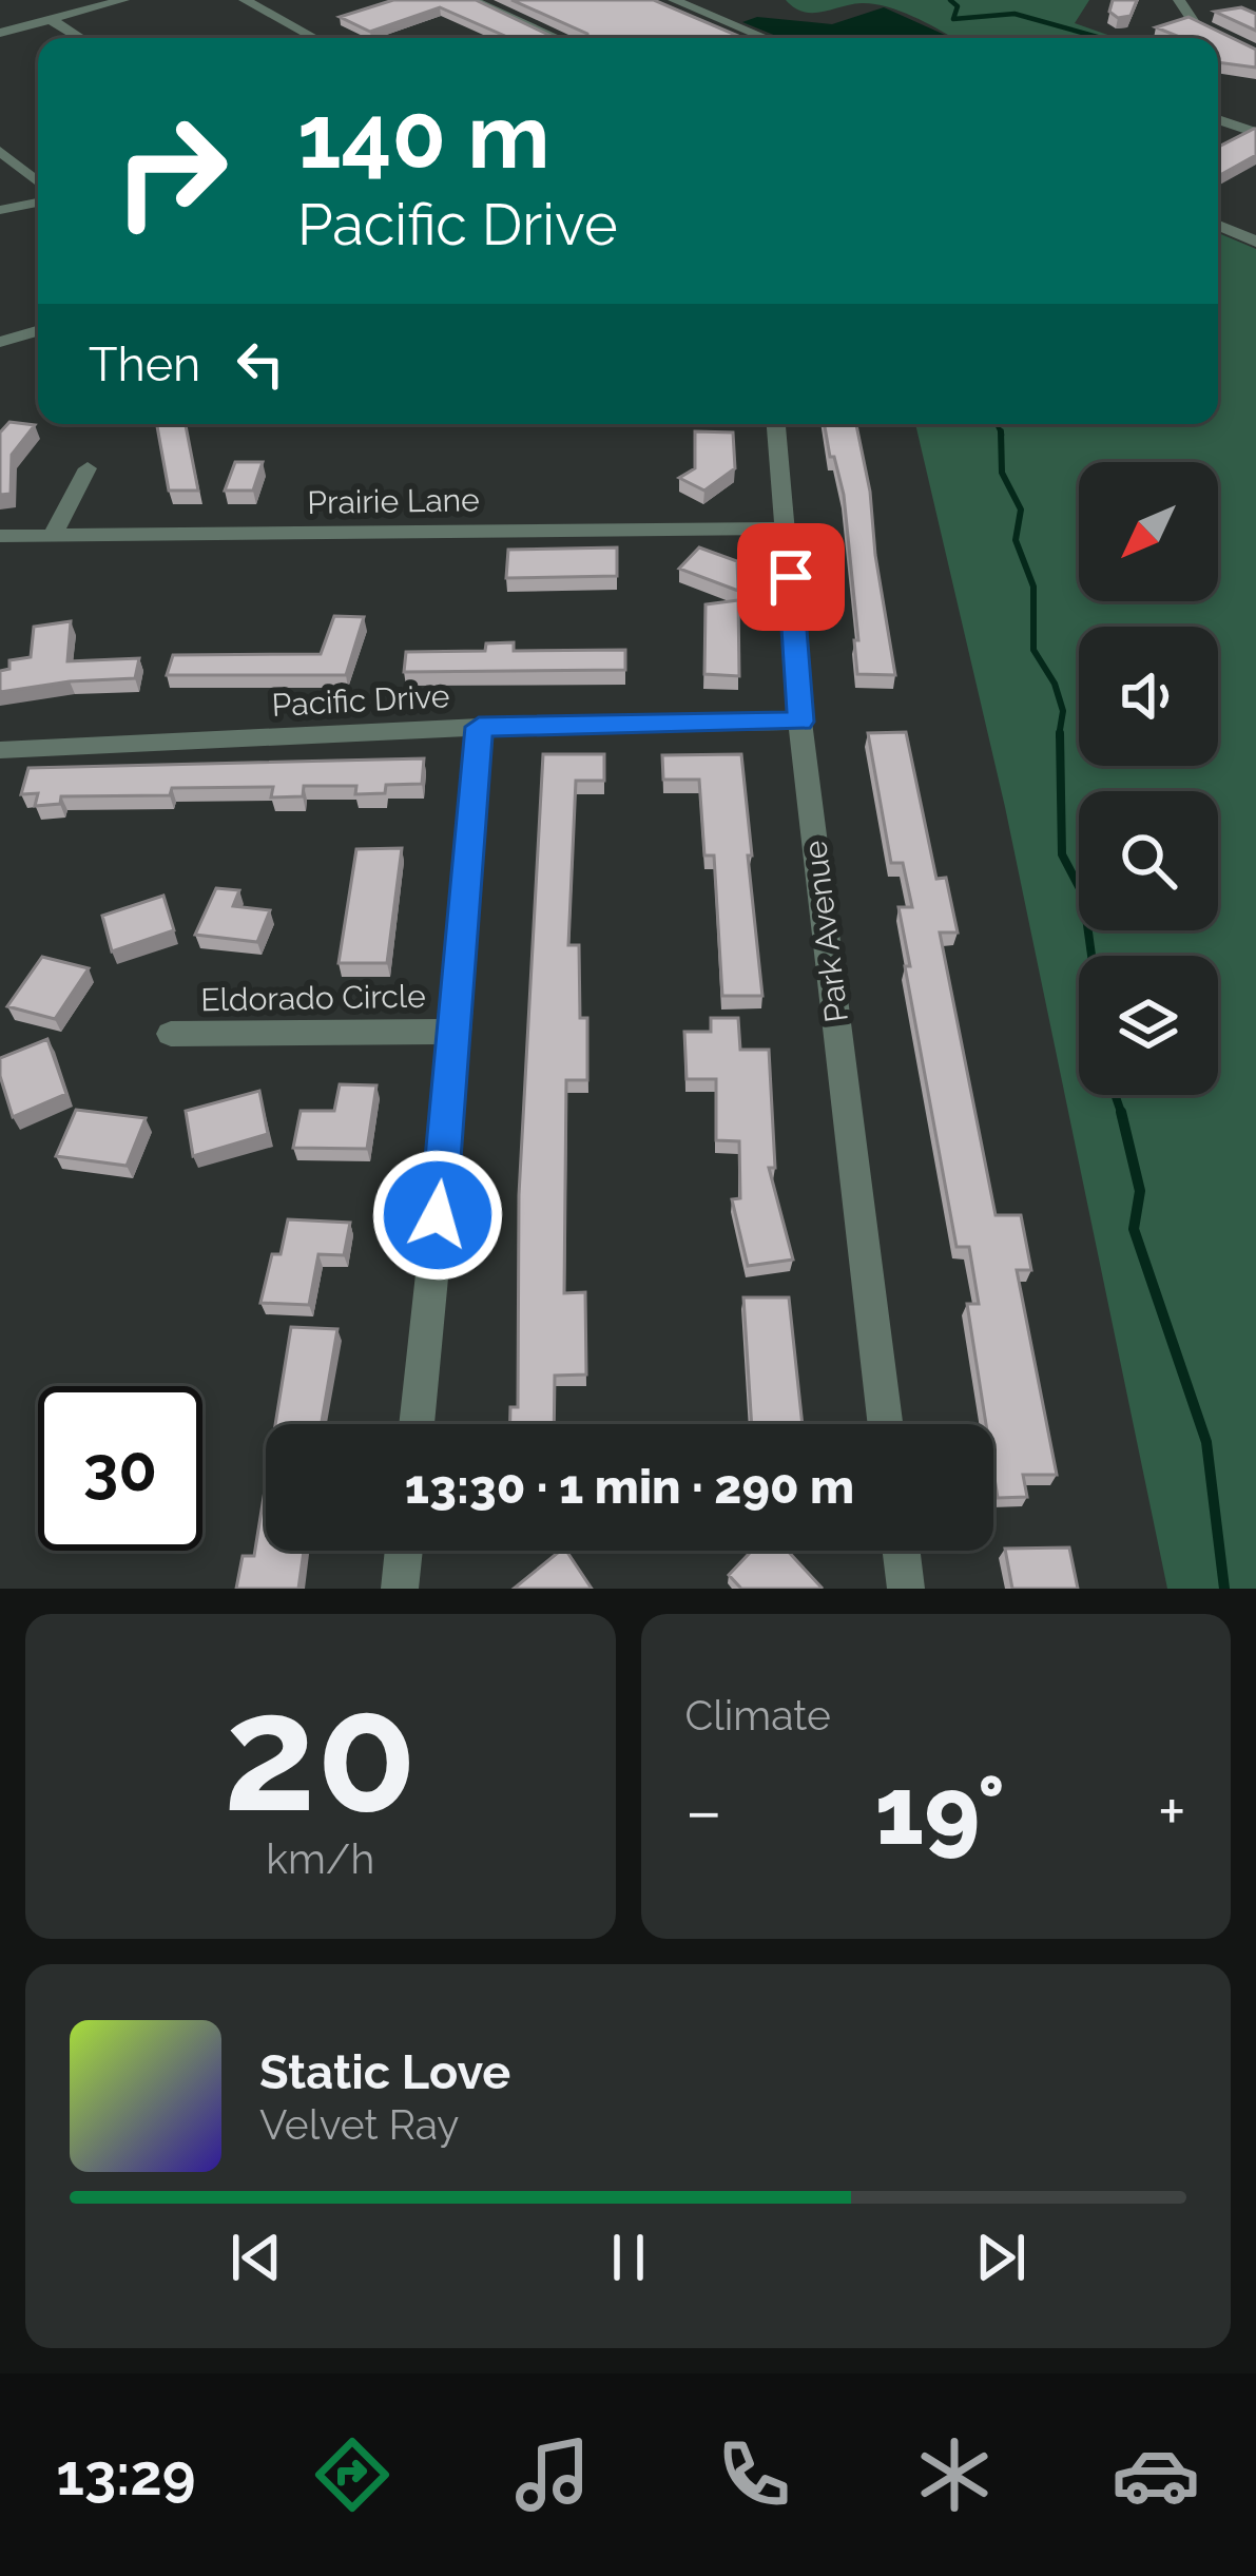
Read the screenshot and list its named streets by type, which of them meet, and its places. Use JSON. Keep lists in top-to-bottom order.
{
  "streets": {
    "street": [
      "Prairie Lane",
      "Pacific Drive",
      "Park Avenue",
      "Eldorado Circle"
    ]
  },
  "crossings": [
    ["Prairie Lane", "Park Avenue"],
    ["Pacific Drive", "Park Avenue"]
  ],
  "north": "bottom left",
  "page": {
    "turn": ["140 m", "Pacific Drive"],
    "then": "Then",
    "limit": "30",
    "trip": "13:30 · 1 min · 290 m",
    "tile": [
      ["20", "km/h"],
      "Climate"
    ],
    "heat": ["−", "19°", "+"],
    "song": ["Static Love", "Velvet Ray"],
    "tabs": "13:29"
  }
}
